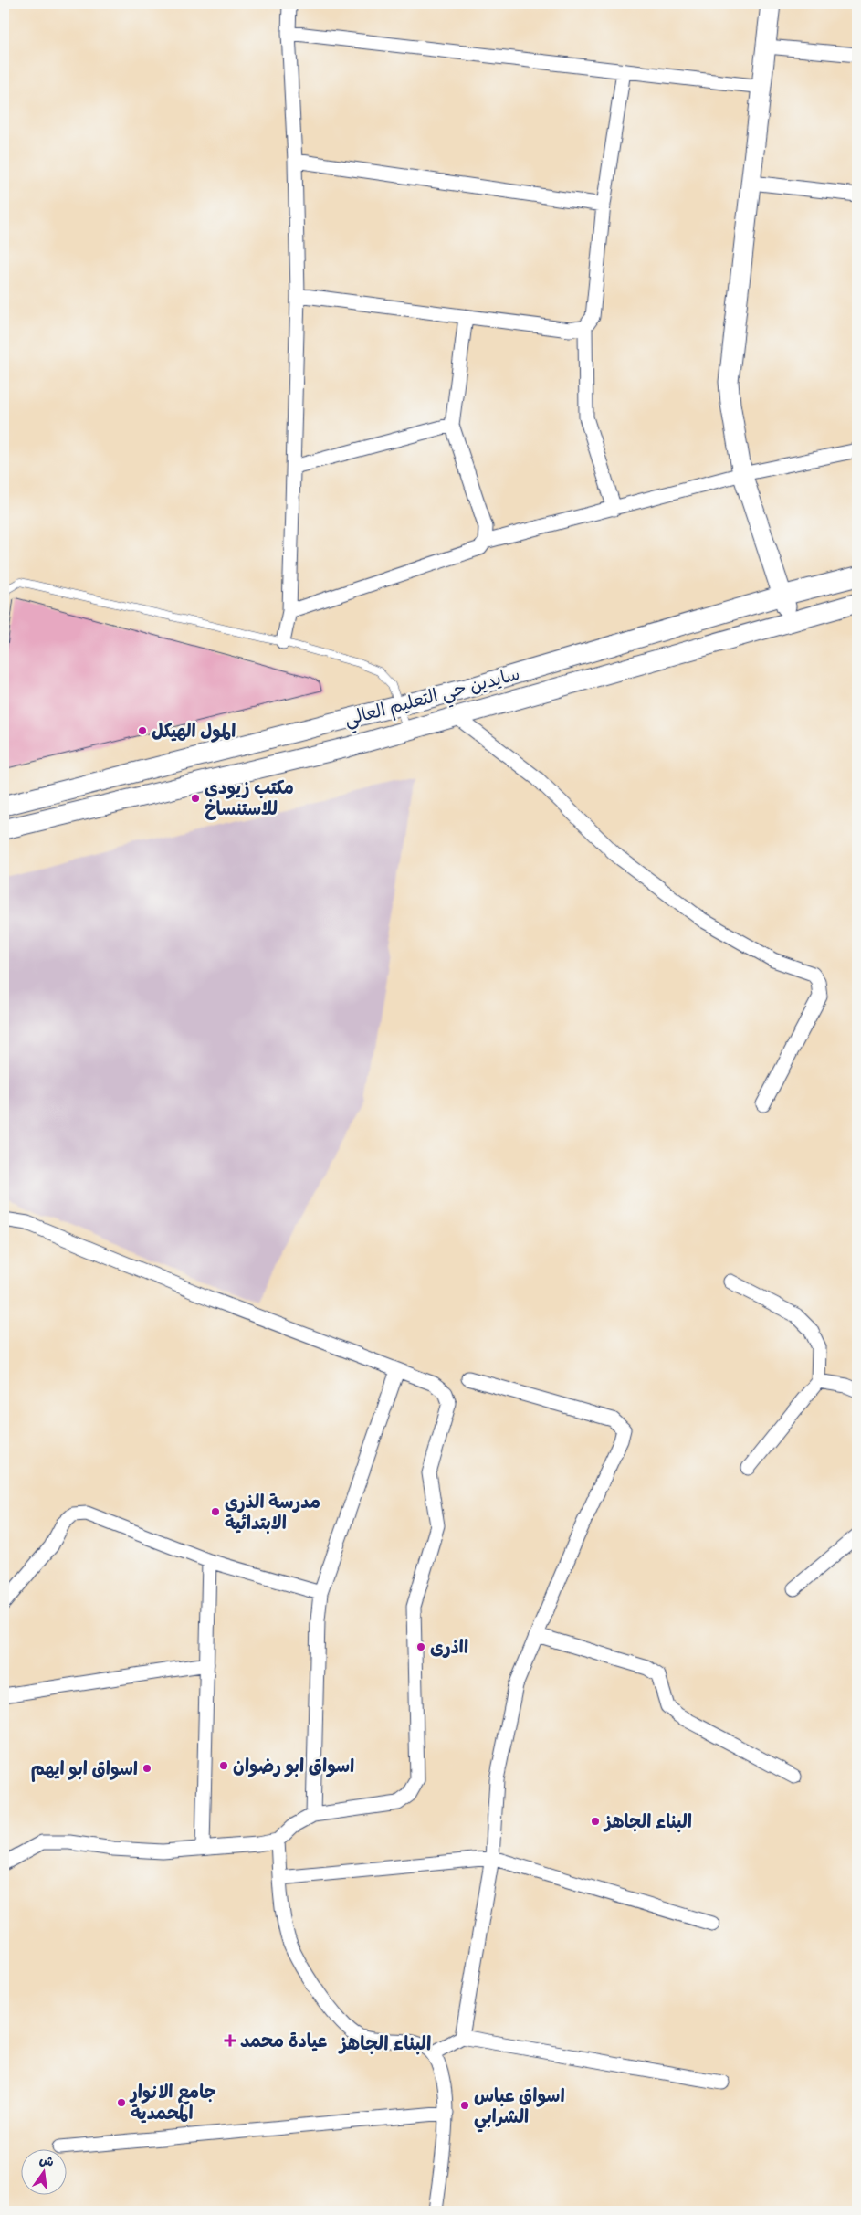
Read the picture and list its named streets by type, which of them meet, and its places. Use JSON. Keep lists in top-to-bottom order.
{
  "streets": {
    "main road": ["سايدين حي التعليم العالي"]
  },
  "districts": ["البناء الجاهز"],
  "places": {
    "other": [
      "المول الهيكل",
      "مكتب زيودي للاستنساخ",
      "مدرسة الذرى الابتدائية",
      "ااذرى",
      "اسواق ابو رضوان",
      "اسواق ابو ايهم",
      "البناء الجاهز",
      "جامع الانوار المحمدية",
      "اسواق عباس الشرابي"
    ],
    "health": ["عيادة محمد"]
  },
  "north": "top"
}
